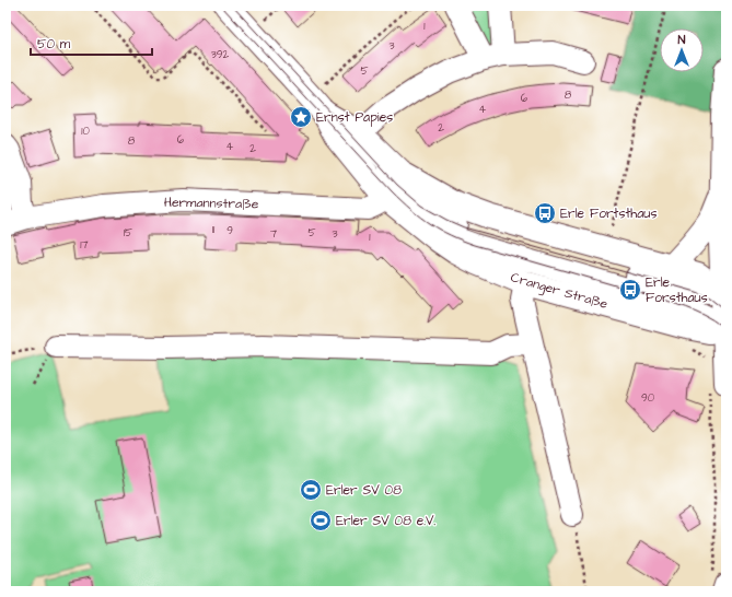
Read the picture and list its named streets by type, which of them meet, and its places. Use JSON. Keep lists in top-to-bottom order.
{
  "streets": {
    "main road": ["Cranger Straße"],
    "street": ["Hermannstraße"]
  },
  "crossings": [
    ["Hermannstraße", "Cranger Straße"]
  ],
  "places": {
    "place": ["Ernst Papies"],
    "bus stop": ["Erle Fortsthaus", "Erle Forsthaus"],
    "sports": ["Erler SV 08", "Erler SV 08 e.V."]
  },
  "house_numbers": [
    "1",
    "3",
    "392",
    "5",
    "8",
    "6",
    "4",
    "2",
    "10",
    "6",
    "8",
    "4",
    "2",
    "11",
    "9",
    "15",
    "5",
    "7",
    "3",
    "1",
    "17",
    "90"
  ],
  "scale_bar": "50 m",
  "north": "top"
}
